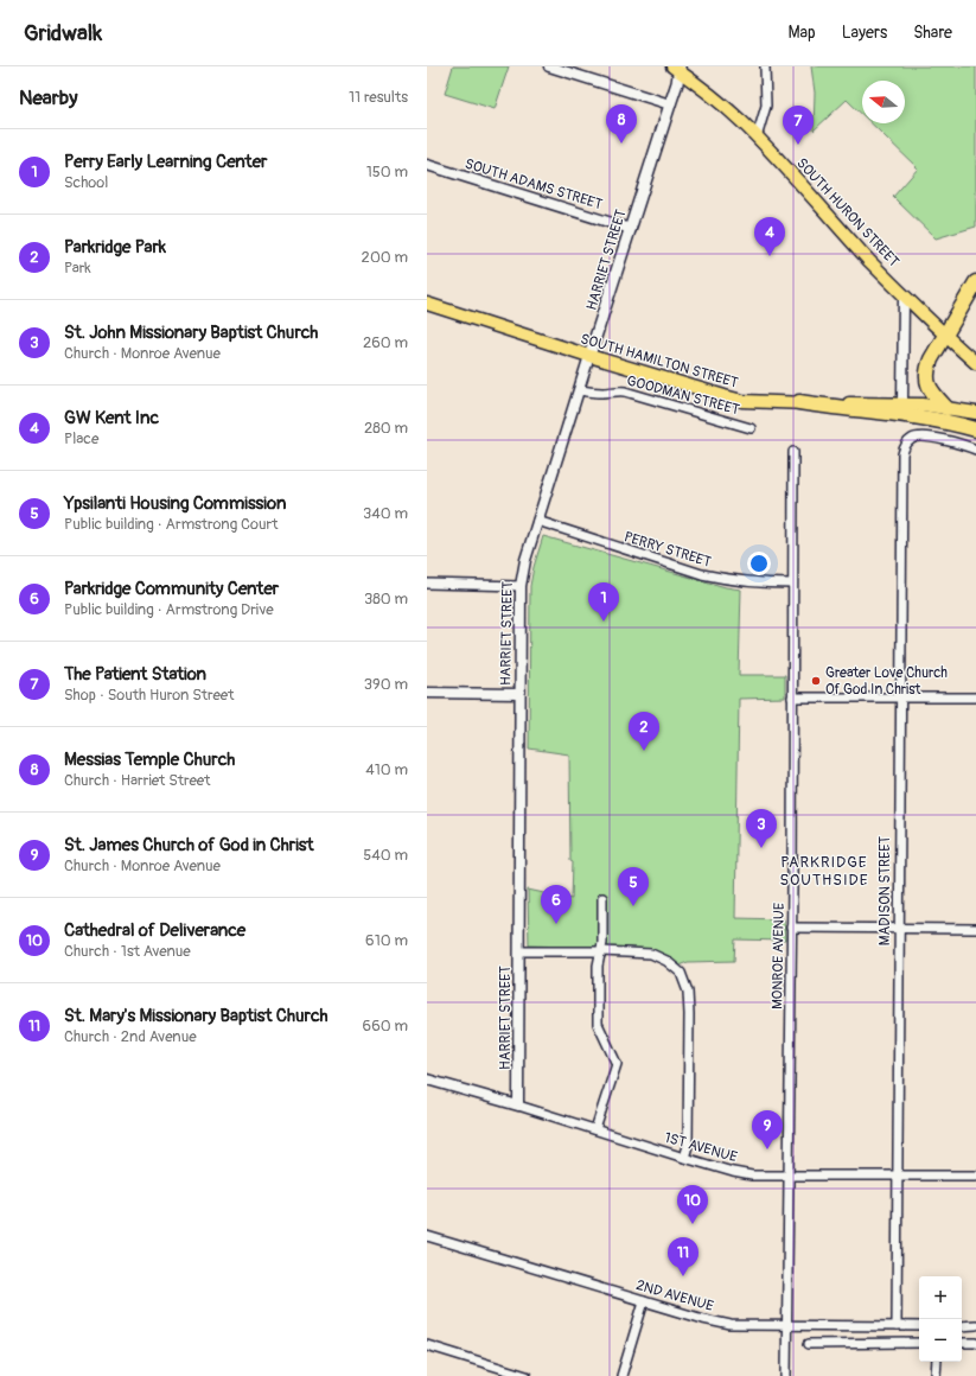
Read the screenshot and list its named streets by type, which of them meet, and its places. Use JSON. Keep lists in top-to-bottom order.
{
  "streets": {
    "main road": ["SOUTH HURON STREET", "HARRIET STREET", "SOUTH HAMILTON STREET"],
    "street": [
      "SOUTH ADAMS STREET",
      "GOODMAN STREET",
      "PERRY STREET",
      "MADISON STREET",
      "MONROE AVENUE",
      "1ST AVENUE",
      "2ND AVENUE"
    ]
  },
  "crossings": [
    ["SOUTH ADAMS STREET", "HARRIET STREET"],
    ["SOUTH HURON STREET", "HARRIET STREET"],
    ["HARRIET STREET", "SOUTH HAMILTON STREET"],
    ["HARRIET STREET", "GOODMAN STREET"],
    ["HARRIET STREET", "PERRY STREET"],
    ["HARRIET STREET", "1ST AVENUE"],
    ["PERRY STREET", "MONROE AVENUE"],
    ["MADISON STREET", "1ST AVENUE"],
    ["MADISON STREET", "2ND AVENUE"],
    ["MONROE AVENUE", "1ST AVENUE"],
    ["MONROE AVENUE", "2ND AVENUE"]
  ],
  "districts": ["PARKRIDGE SOUTHSIDE"],
  "places": ["Greater Love Church Of God In Christ"],
  "north": "left",
  "page": {
    "header": "Gridwalk",
    "nav": ["Map", "Layers", "Share"],
    "heading": ["Nearby", "11 results"],
    "pins": [
      "8",
      "7",
      "4",
      "1",
      "2",
      "3",
      "5",
      "6",
      "9",
      "10",
      "11"
    ],
    "list": [
      {
        "mark": "1",
        "name": "Perry Early Learning Center",
        "note": "School",
        "value": "150 m"
      },
      {
        "mark": "2",
        "name": "Parkridge Park",
        "note": "Park",
        "value": "200 m"
      },
      {
        "mark": "3",
        "name": "St. John Missionary Baptist Church",
        "note": "Church · Monroe Avenue",
        "value": "260 m"
      },
      {
        "mark": "4",
        "name": "GW Kent Inc",
        "note": "Place",
        "value": "280 m"
      },
      {
        "mark": "5",
        "name": "Ypsilanti Housing Commission",
        "note": "Public building · Armstrong Court",
        "value": "340 m"
      },
      {
        "mark": "6",
        "name": "Parkridge Community Center",
        "note": "Public building · Armstrong Drive",
        "value": "380 m"
      },
      {
        "mark": "7",
        "name": "The Patient Station",
        "note": "Shop · South Huron Street",
        "value": "390 m"
      },
      {
        "mark": "8",
        "name": "Messias Temple Church",
        "note": "Church · Harriet Street",
        "value": "410 m"
      },
      {
        "mark": "9",
        "name": "St. James Church of God in Christ",
        "note": "Church · Monroe Avenue",
        "value": "540 m"
      },
      {
        "mark": "10",
        "name": "Cathedral of Deliverance",
        "note": "Church · 1st Avenue",
        "value": "610 m"
      },
      {
        "mark": "11",
        "name": "St. Mary's Missionary Baptist Church",
        "note": "Church · 2nd Avenue",
        "value": "660 m"
      }
    ],
    "map_buttons": ["+", "−"]
  }
}
